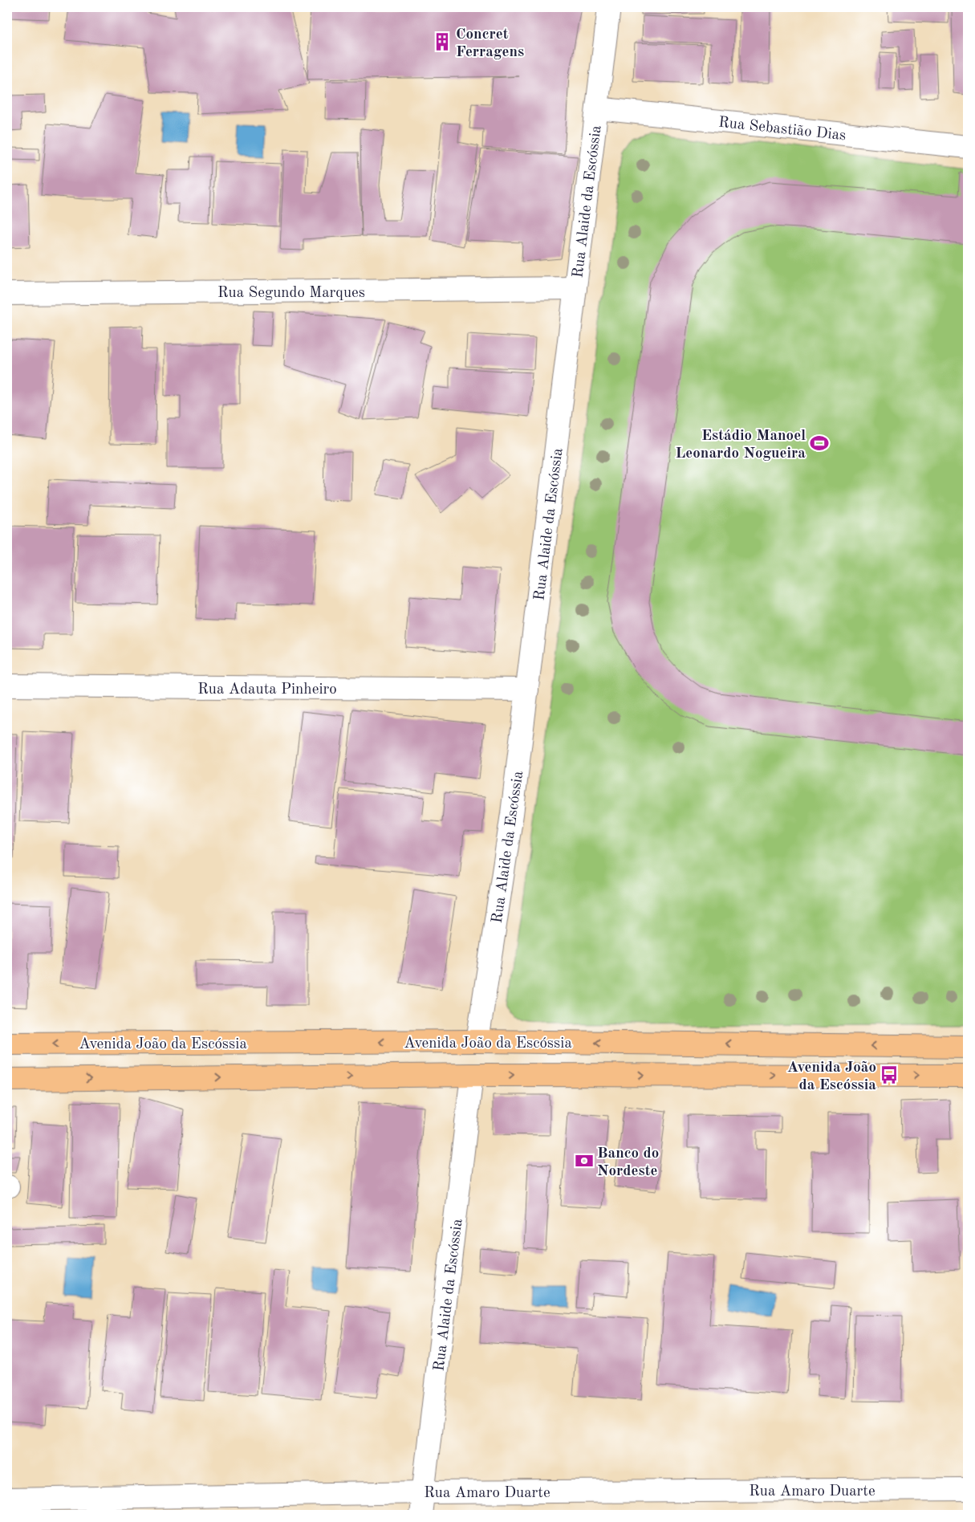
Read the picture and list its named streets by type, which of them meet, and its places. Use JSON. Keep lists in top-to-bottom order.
{
  "streets": {
    "main road": ["Avenida João da Escóssia"],
    "street": [
      "Rua Sebastião Dias",
      "Rua Alaide da Escóssia",
      "Rua Segundo Marques",
      "Rua Adauta Pinheiro",
      "Rua Amaro Duarte"
    ]
  },
  "crossings": [
    ["Rua Sebastião Dias", "Rua Alaide da Escóssia"],
    ["Rua Alaide da Escóssia", "Rua Segundo Marques"],
    ["Rua Alaide da Escóssia", "Rua Adauta Pinheiro"],
    ["Rua Alaide da Escóssia", "Avenida João da Escóssia"],
    ["Rua Alaide da Escóssia", "Rua Amaro Duarte"]
  ],
  "places": {
    "building": ["Concret Ferragens"],
    "sports": ["Estádio Manoel Leonardo Nogueira"],
    "bus stop": ["Avenida João da Escóssia"],
    "bank": ["Banco do Nordeste"]
  }
}
